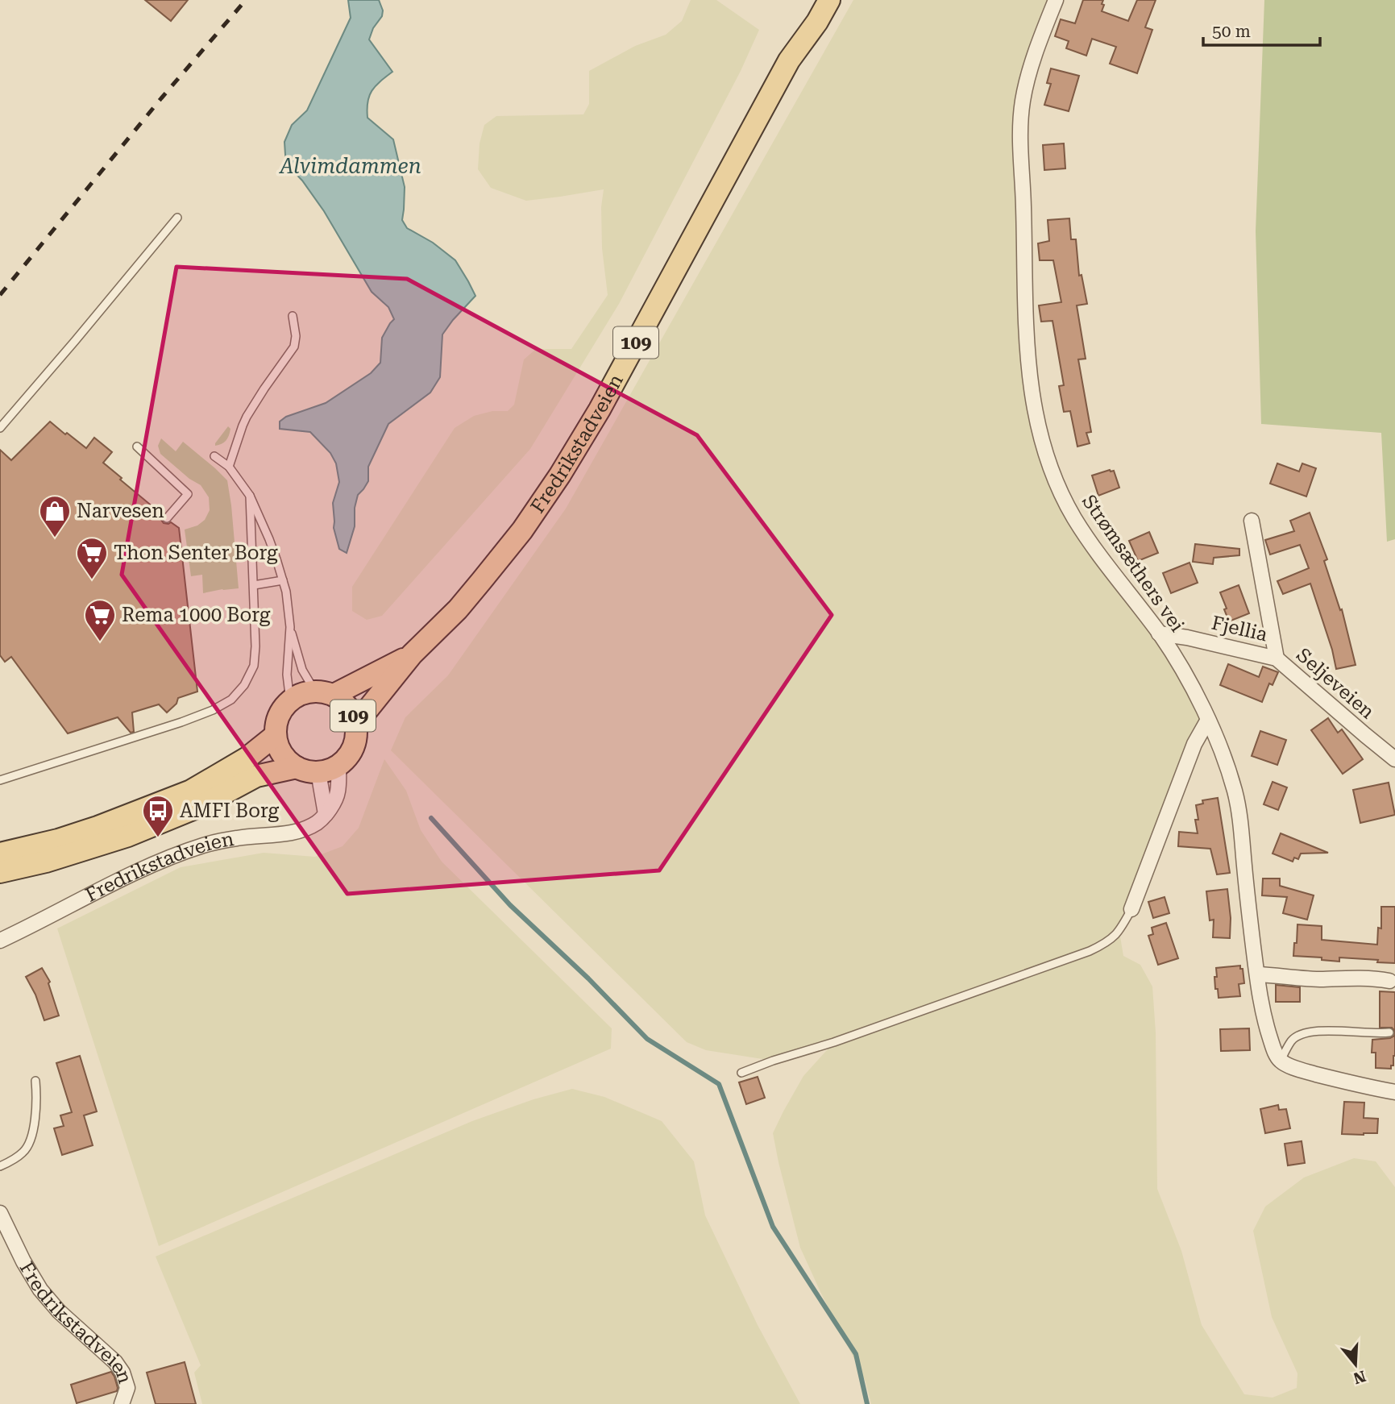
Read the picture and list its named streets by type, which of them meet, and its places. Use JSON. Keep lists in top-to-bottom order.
{
  "streets": {
    "main road": ["109", "Fredrikstadveien"],
    "street": ["Strømsæthers vei", "Fjellia", "Seljeveien"]
  },
  "crossings": [
    ["109", "Fredrikstadveien"],
    ["Strømsæthers vei", "Fjellia"],
    ["Fjellia", "Seljeveien"]
  ],
  "water": ["Alvimdammen"],
  "places": {
    "shop": ["Narvesen"],
    "supermarket": ["Thon Senter Borg", "Rema 1000 Borg"],
    "bus stop": ["AMFI Borg"]
  },
  "scale_bar": "50 m",
  "north": "bottom"
}
